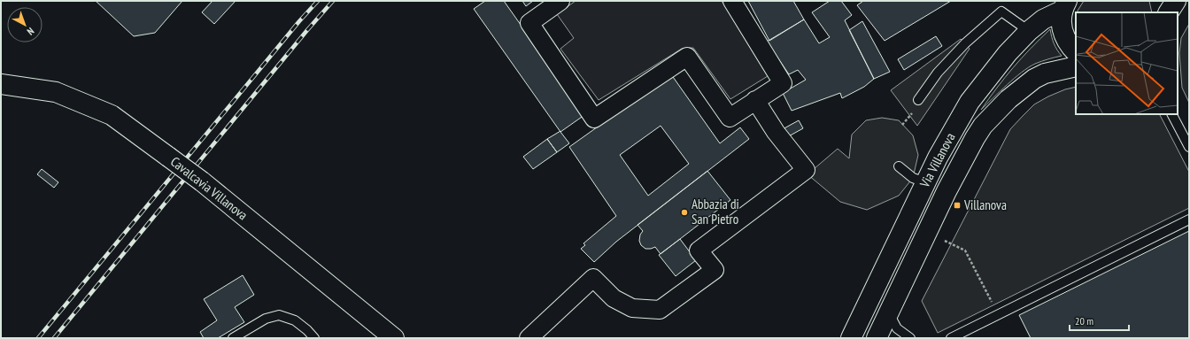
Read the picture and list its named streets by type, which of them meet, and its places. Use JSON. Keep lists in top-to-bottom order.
{
  "streets": {
    "main road": ["Via Villanova", "Cavalcavia Villanova"]
  },
  "places": {
    "transit": ["Villanova"],
    "other": ["Abbazia di San Pietro"]
  },
  "scale_bar": "20 m",
  "north": "bottom right"
}
